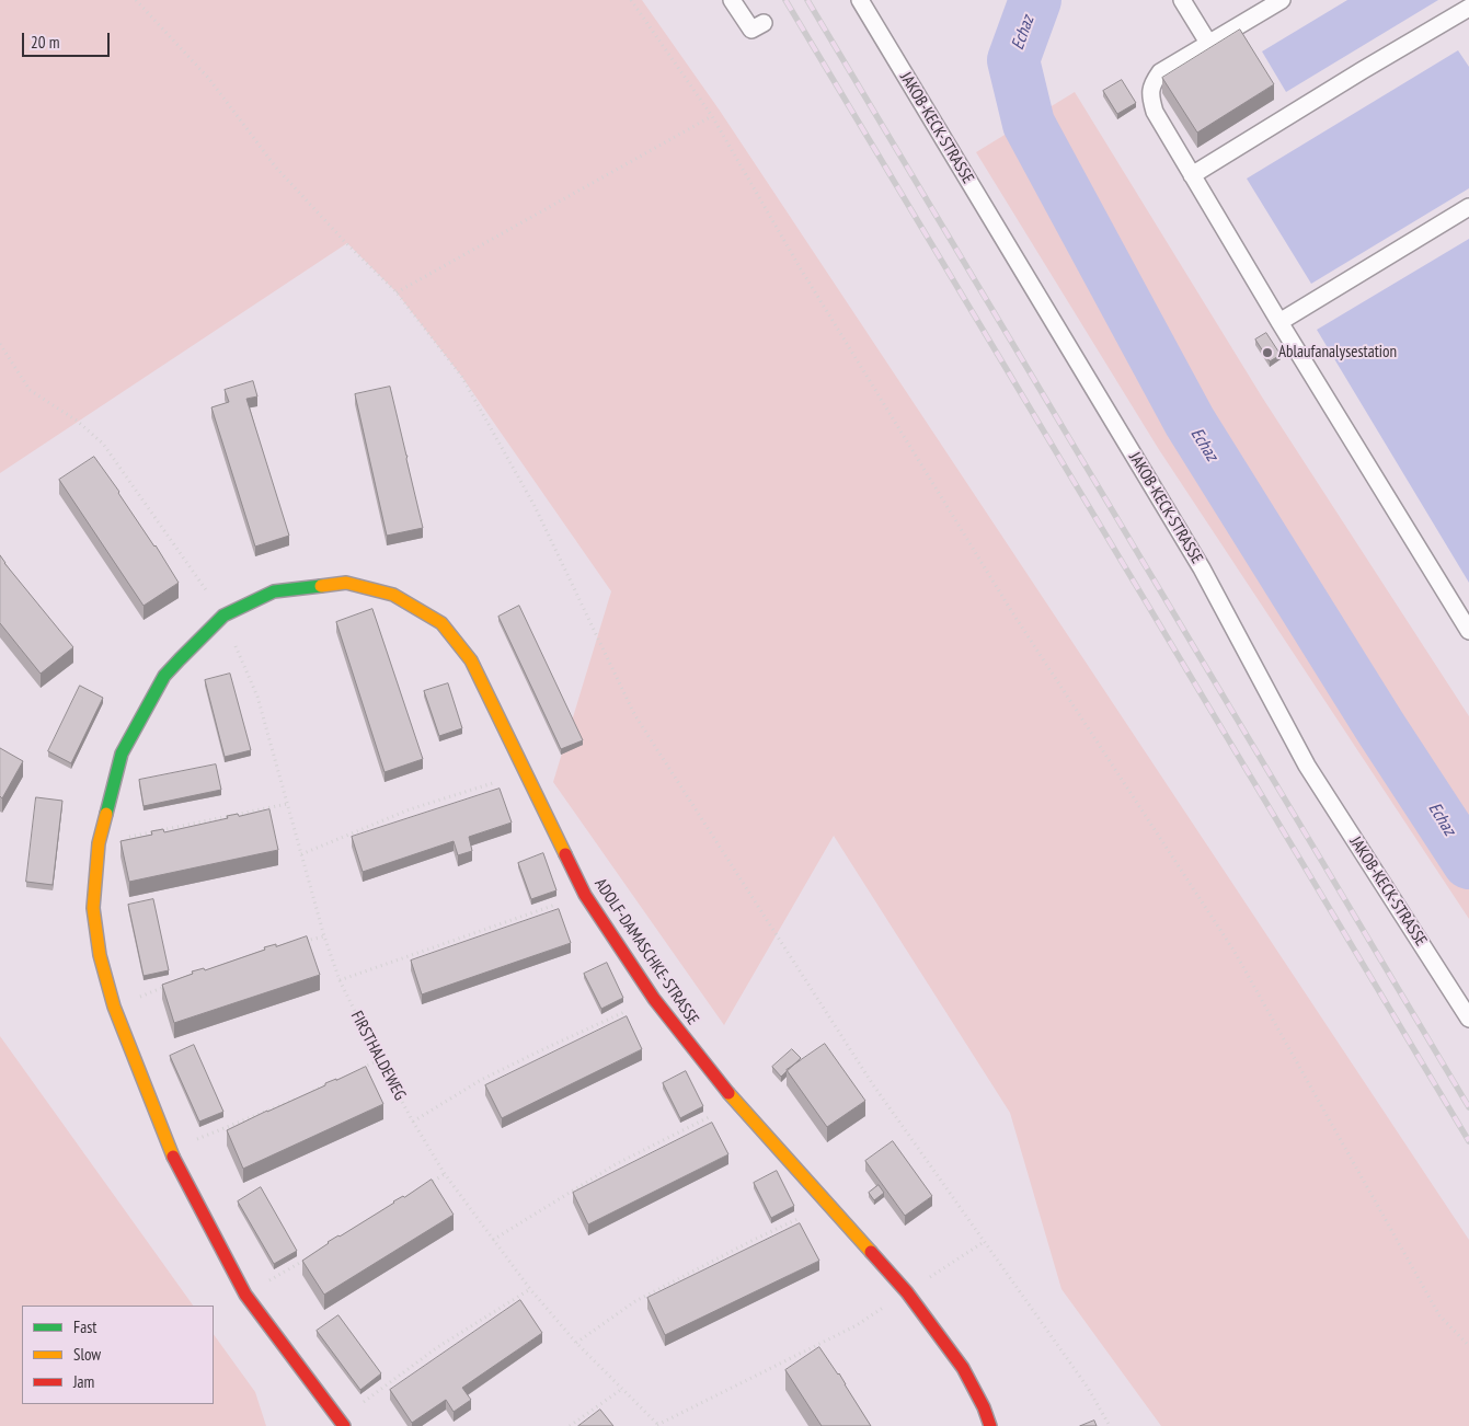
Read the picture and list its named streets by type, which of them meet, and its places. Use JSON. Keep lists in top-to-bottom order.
{
  "streets": {
    "street": ["ADOLF-DAMASCHKE-STRASSE"],
    "lane": ["JAKOB-KECK-STRASSE"],
    "path": ["FIRSTHALDEWEG"]
  },
  "crossings": [
    ["ADOLF-DAMASCHKE-STRASSE", "FIRSTHALDEWEG"]
  ],
  "water": ["Echaz"],
  "places": ["Ablaufanalysestation"],
  "legend": ["Fast", "Slow", "Jam"],
  "scale_bar": "20 m"
}
